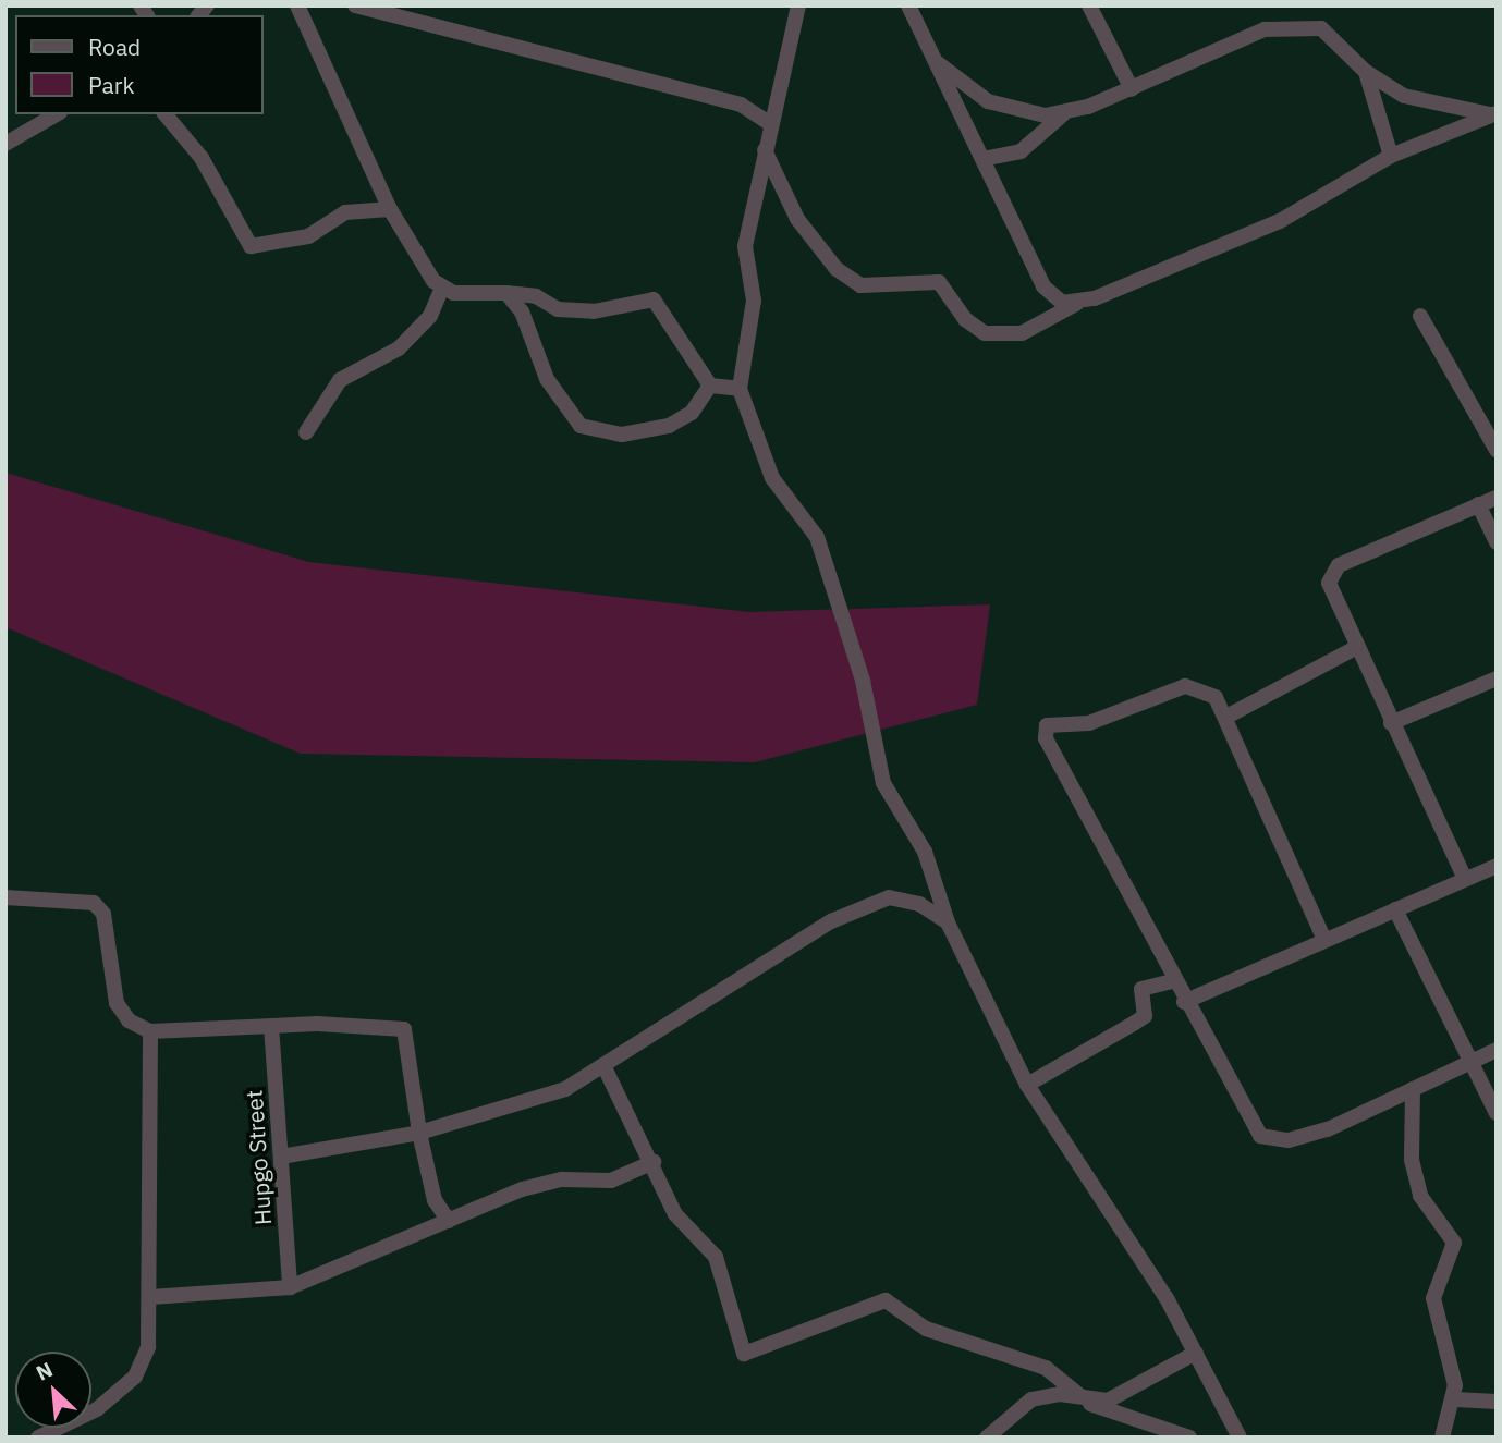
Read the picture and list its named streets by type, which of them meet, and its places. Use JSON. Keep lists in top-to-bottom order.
{
  "streets": {
    "street": ["Hupgo Street"]
  },
  "legend": ["Road", "Park"],
  "north": "top left"
}
